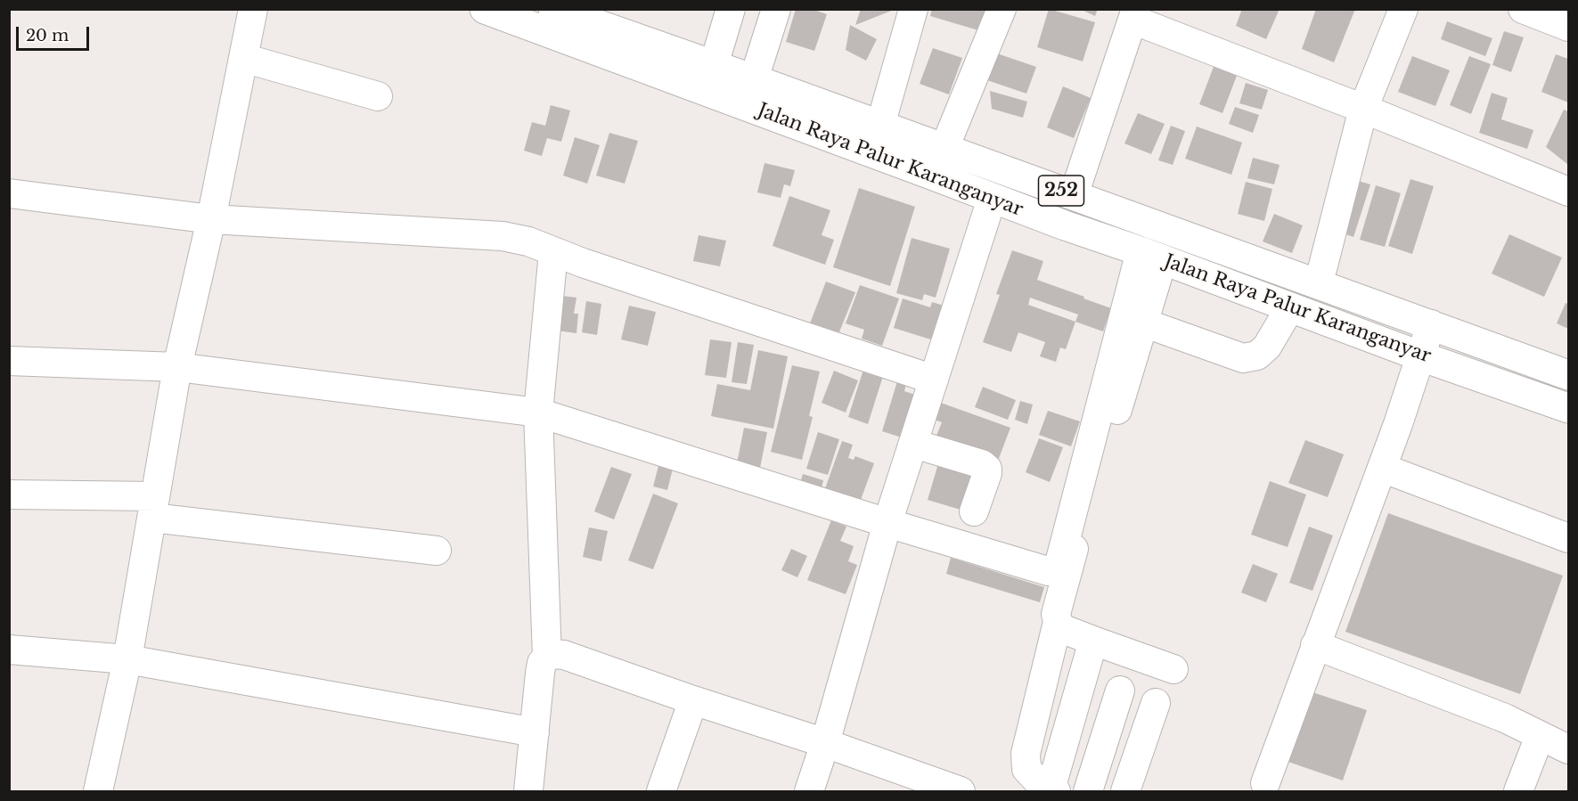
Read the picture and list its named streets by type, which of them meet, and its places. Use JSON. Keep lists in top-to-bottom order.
{
  "streets": {
    "main road": ["Jalan Raya Palur Karanganyar", "252"]
  },
  "scale_bar": "20 m"
}
